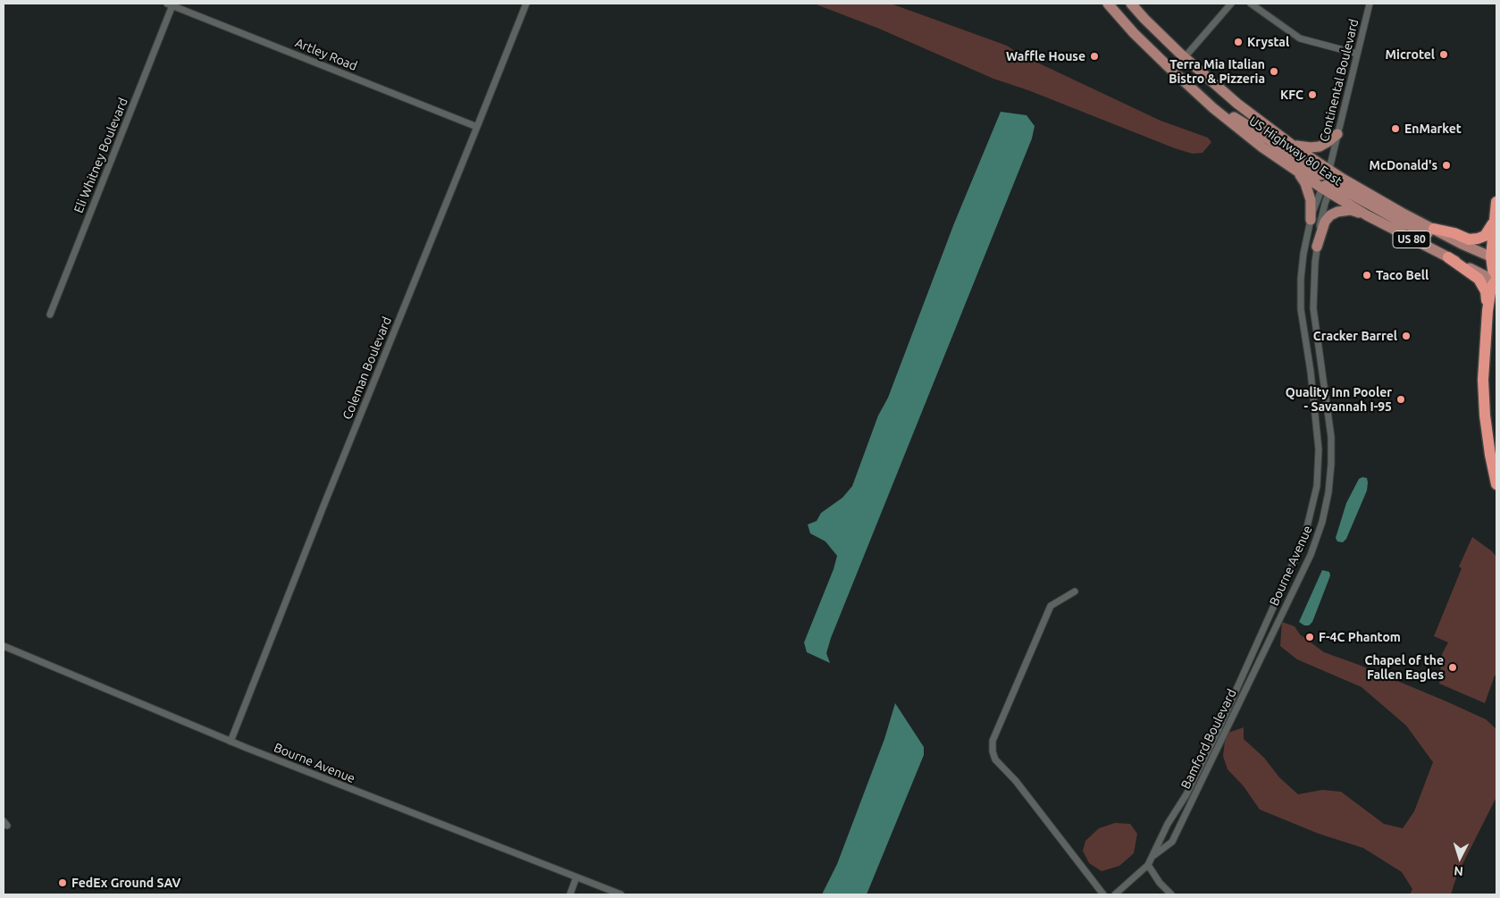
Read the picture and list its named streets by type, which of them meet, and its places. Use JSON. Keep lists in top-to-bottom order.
{
  "streets": {
    "main road": ["US Highway 80 East", "US 80"],
    "street": [
      "Artley Road",
      "Continental Boulevard",
      "Eli Whitney Boulevard",
      "Coleman Boulevard",
      "Bourne Avenue",
      "Bamford Boulevard"
    ]
  },
  "crossings": [
    ["Artley Road", "Eli Whitney Boulevard"],
    ["Artley Road", "Coleman Boulevard"],
    ["Continental Boulevard", "US Highway 80 East"],
    ["Continental Boulevard", "Bourne Avenue"],
    ["US Highway 80 East", "Bourne Avenue"],
    ["Coleman Boulevard", "Bourne Avenue"],
    ["Bourne Avenue", "Bamford Boulevard"]
  ],
  "places": [
    "Krystal",
    "Microtel",
    "Waffle House",
    "Terra Mia Italian Bistro & Pizzeria",
    "KFC",
    "EnMarket",
    "McDonald's",
    "Taco Bell",
    "Cracker Barrel",
    "Quality Inn Pooler - Savannah I-95",
    "F-4C Phantom",
    "Chapel of the Fallen Eagles",
    "FedEx Ground SAV"
  ],
  "north": "bottom"
}
